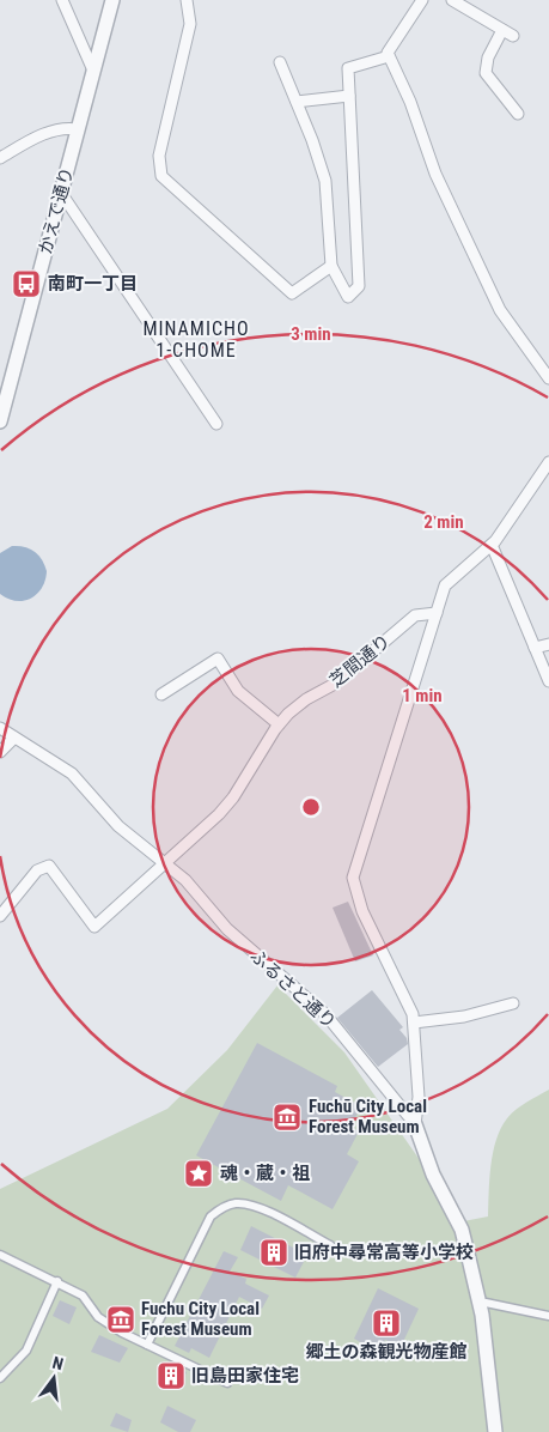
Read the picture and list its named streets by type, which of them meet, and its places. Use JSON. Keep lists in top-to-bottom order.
{
  "streets": {
    "street": ["かえで通り", "芝間通り", "ふるさと通り"]
  },
  "crossings": [
    ["芝間通り", "ふるさと通り"]
  ],
  "districts": ["MINAMICHO 1-CHOME"],
  "places": {
    "bus stop": ["南町一丁目"],
    "museum": ["Fuchū City Local Forest Museum", "Fuchu City Local Forest Museum"],
    "place": ["魂・蔵・祖"],
    "building": ["旧府中尋常高等小学校", "郷土の森観光物産館", "旧島田家住宅"]
  },
  "north": "top",
  "rings": ["3 min", "2 min", "1 min"]
}
